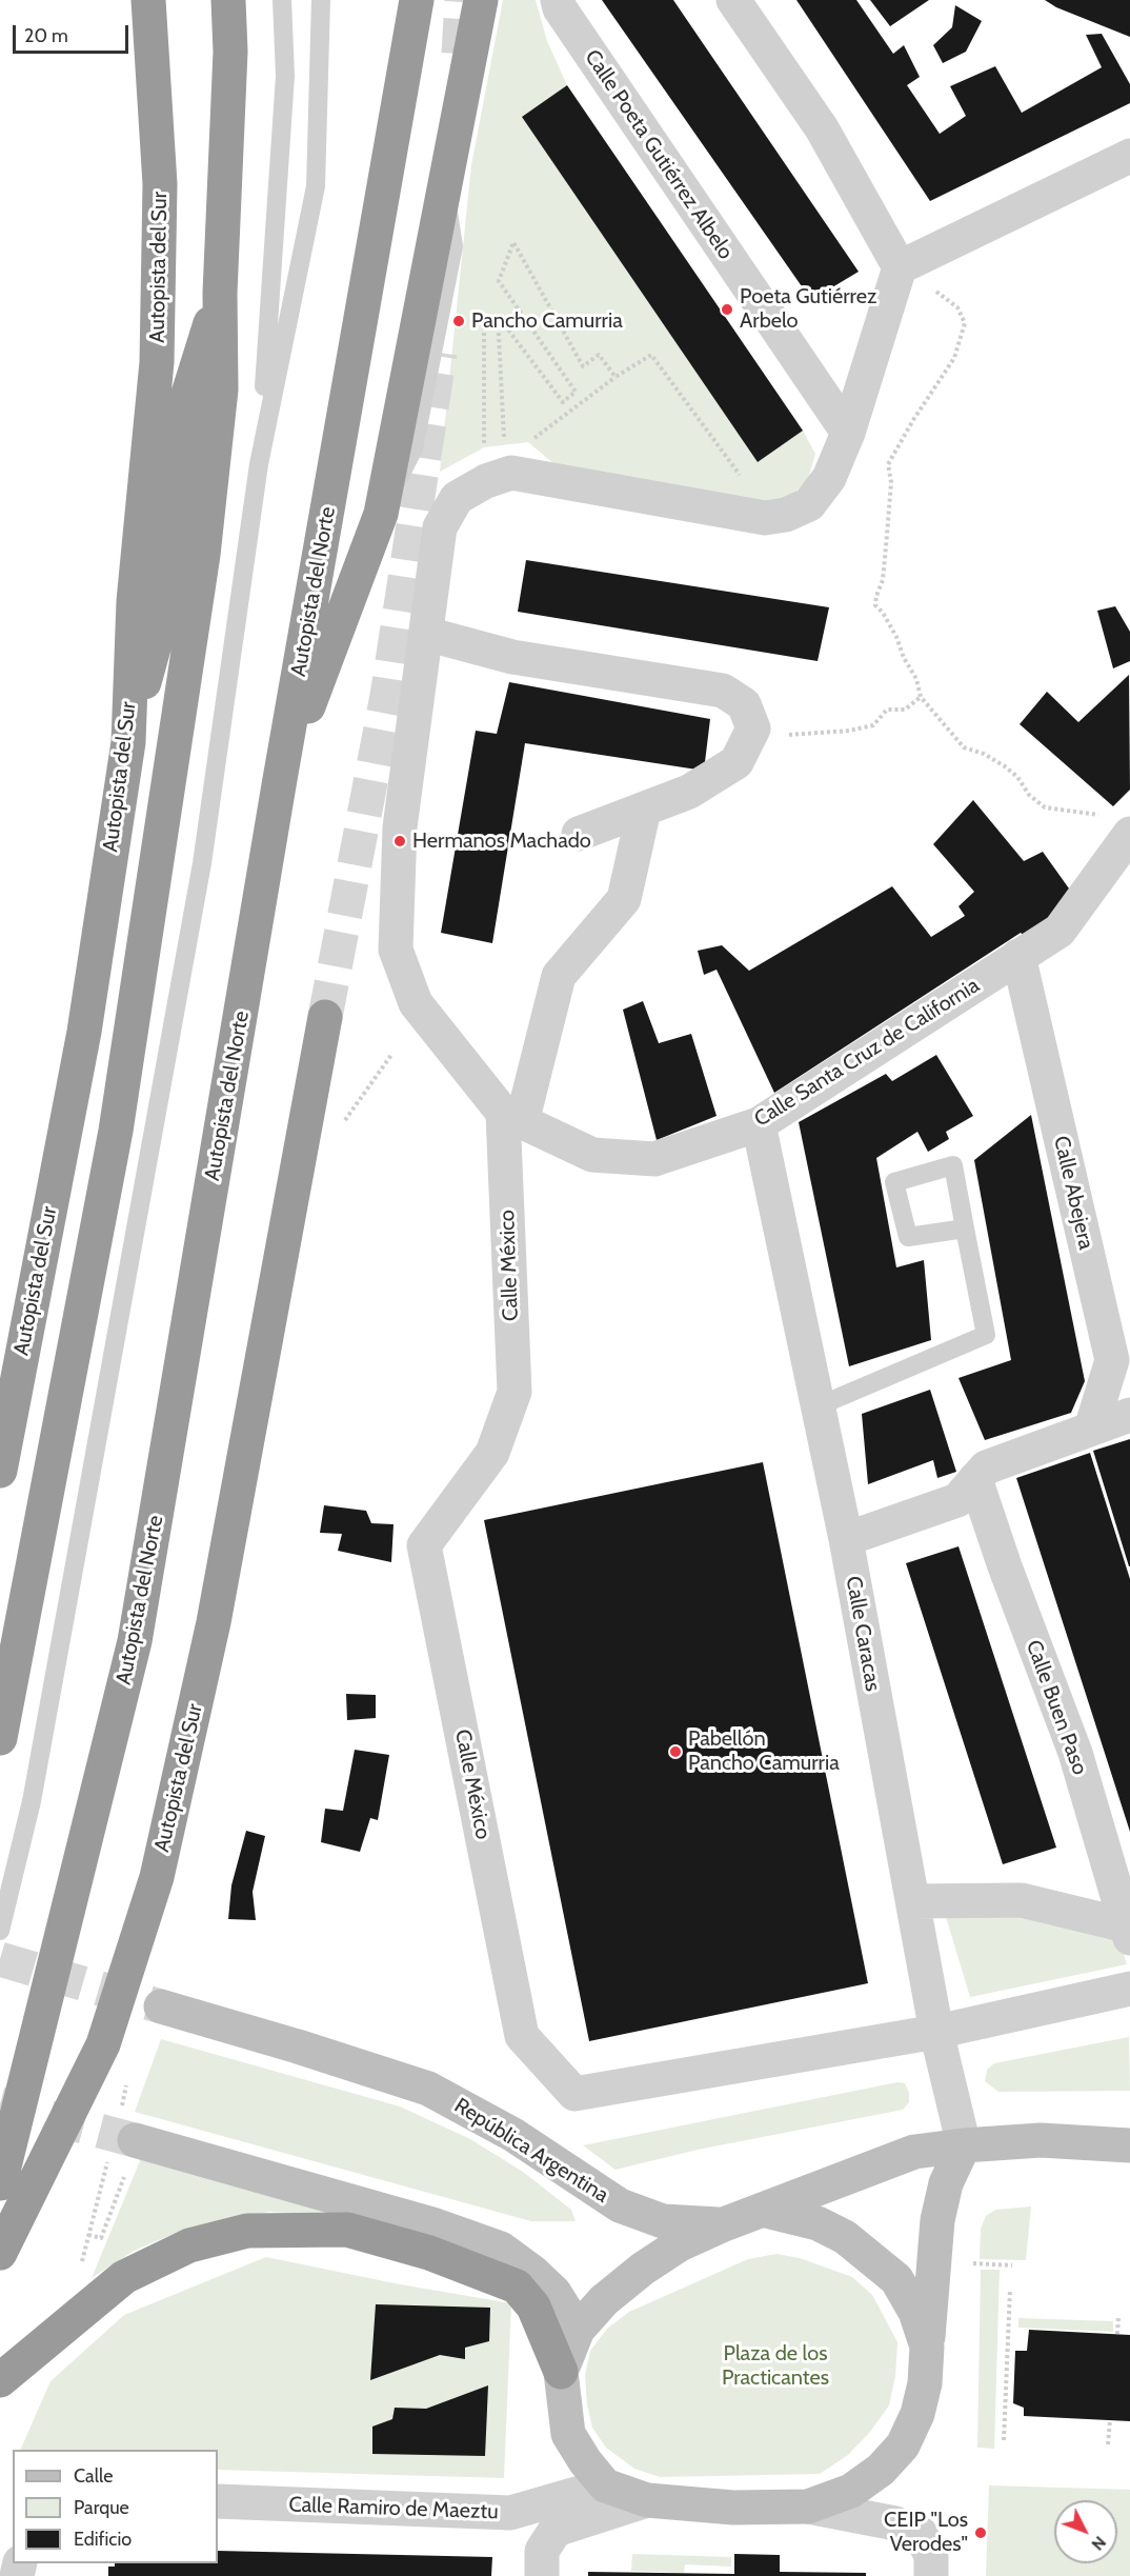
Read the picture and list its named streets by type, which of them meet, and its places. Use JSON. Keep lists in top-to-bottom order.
{
  "streets": {
    "highway": ["Autopista del Sur", "Autopista del Norte"],
    "main road": ["República Argentina"],
    "street": [
      "Calle Poeta Gutiérrez Albelo",
      "Calle Santa Cruz de California",
      "Calle Abejera",
      "Calle México",
      "Calle Caracas",
      "Calle Buen Paso",
      "Calle Ramiro de Maeztu"
    ]
  },
  "crossings": [
    ["Calle Santa Cruz de California", "Calle Abejera"],
    ["Calle Santa Cruz de California", "Calle México"],
    ["Calle Santa Cruz de California", "Calle Caracas"],
    ["Calle México", "Calle Caracas"]
  ],
  "parks": ["Plaza de los Practicantes"],
  "places": [
    "Poeta Gutiérrez Arbelo",
    "Pancho Camurria",
    "Hermanos Machado",
    "Pabellón Pancho Camurria",
    "CEIP \"Los Verodes\""
  ],
  "legend": ["Calle", "Parque", "Edificio"],
  "scale_bar": "20 m",
  "north": "bottom right"
}
